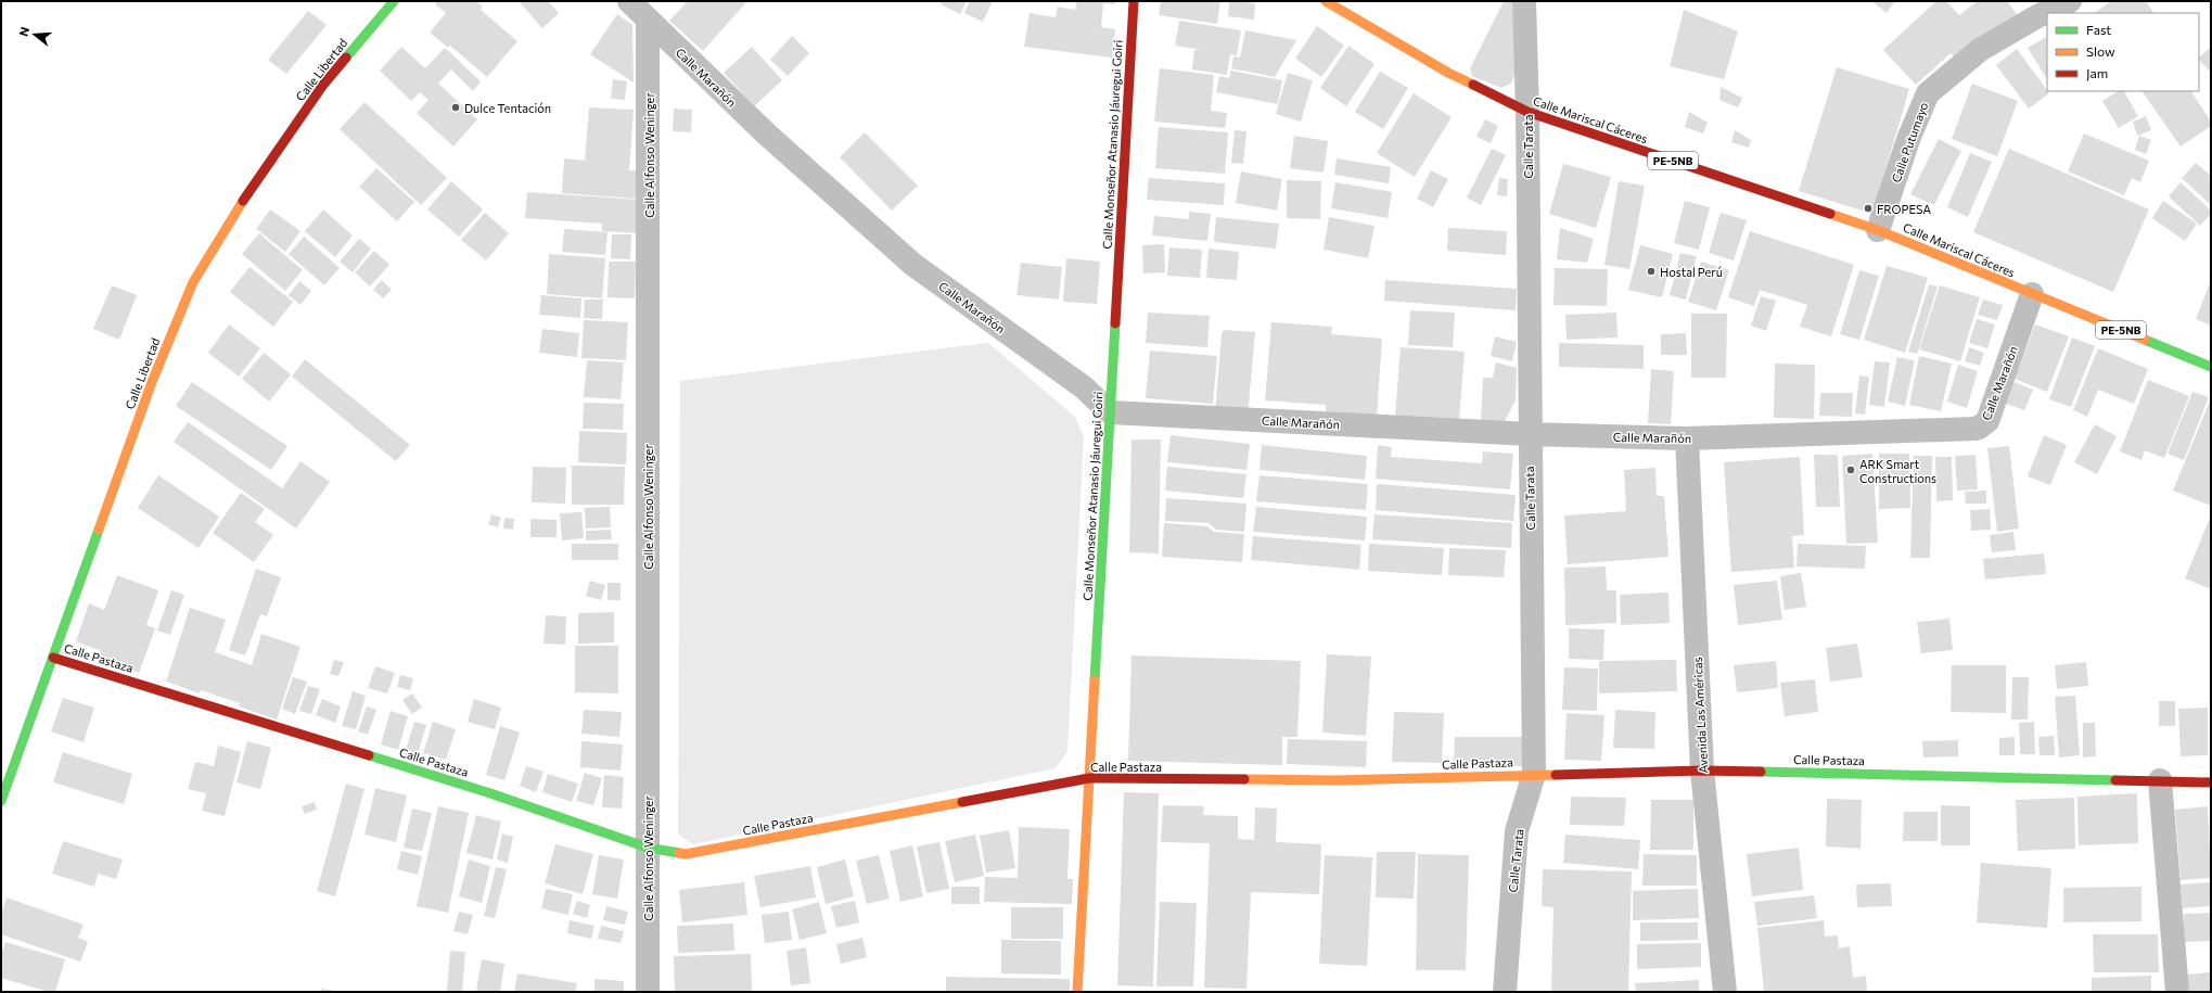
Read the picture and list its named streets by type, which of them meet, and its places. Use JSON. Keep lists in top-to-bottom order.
{
  "streets": {
    "main road": [
      "Calle Libertad",
      "Calle Mariscal Cáceres",
      "Calle Monseñor Atanasio Jáuregui Goiri",
      "PE-5NB",
      "Calle Pastaza"
    ],
    "street": [
      "Calle Marañón",
      "Calle Putumayo",
      "Calle Tarata",
      "Calle Alfonso Weninger",
      "Avenida Las Américas"
    ]
  },
  "crossings": [
    ["Calle Libertad", "Calle Pastaza"],
    ["Calle Marañón", "Calle Mariscal Cáceres"],
    ["Calle Marañón", "Calle Monseñor Atanasio Jáuregui Goiri"],
    ["Calle Marañón", "Calle Tarata"],
    ["Calle Marañón", "Calle Alfonso Weninger"],
    ["Calle Marañón", "PE-5NB"],
    ["Calle Marañón", "Avenida Las Américas"],
    ["Calle Mariscal Cáceres", "Calle Putumayo"],
    ["Calle Mariscal Cáceres", "Calle Tarata"],
    ["Calle Mariscal Cáceres", "PE-5NB"],
    ["Calle Monseñor Atanasio Jáuregui Goiri", "Calle Pastaza"],
    ["Calle Tarata", "Calle Pastaza"],
    ["Calle Alfonso Weninger", "Calle Pastaza"],
    ["Calle Pastaza", "Avenida Las Américas"]
  ],
  "places": [
    "Dulce Tentación",
    "FROPESA",
    "Hostal Perú",
    "ARK Smart Constructions"
  ],
  "legend": ["Fast", "Slow", "Jam"],
  "north": "left"
}
